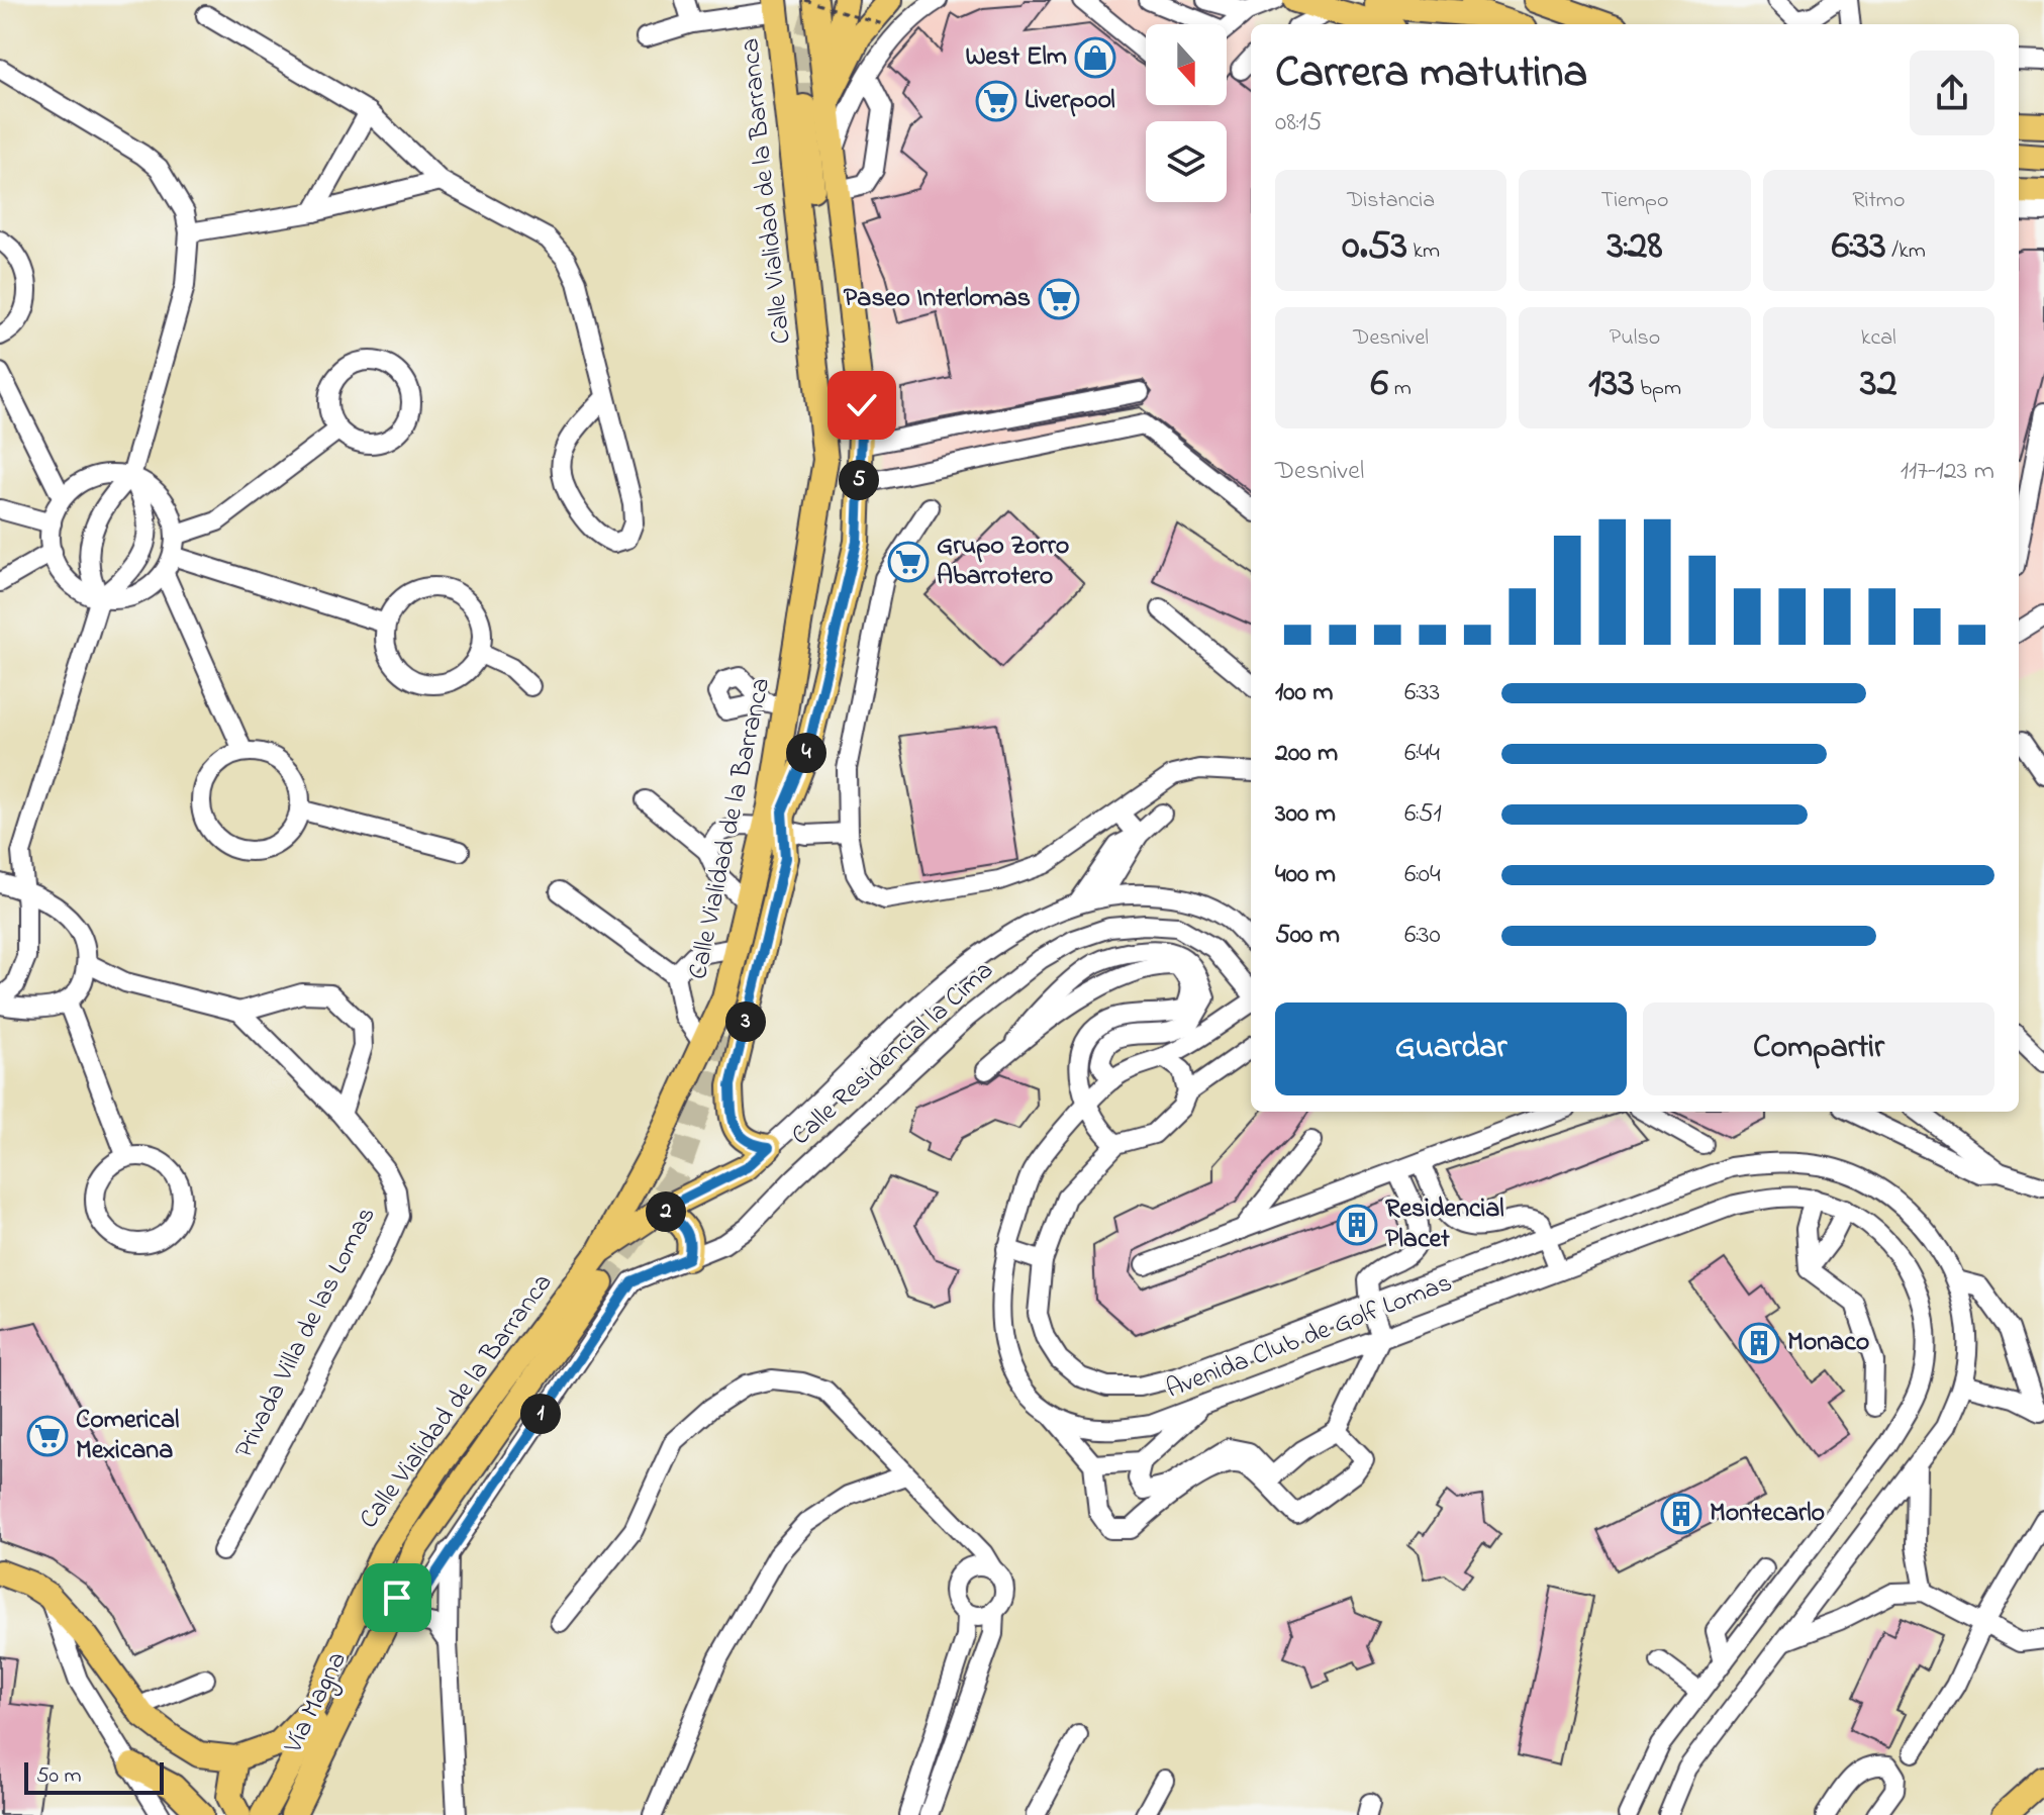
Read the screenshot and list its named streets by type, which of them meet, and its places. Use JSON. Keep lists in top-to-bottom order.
{
  "streets": {
    "main road": ["Calle Vialidad de la Barranca", "Vía Magna"],
    "street": ["Calle Residencial la Cima", "Privada Villa de las Lomas", "Avenida Club de Golf Lomas"]
  },
  "crossings": [
    ["Calle Vialidad de la Barranca", "Calle Residencial la Cima"],
    ["Calle Vialidad de la Barranca", "Vía Magna"],
    ["Calle Residencial la Cima", "Vía Magna"]
  ],
  "places": {
    "shop": ["West Elm"],
    "supermarket": [
      "Liverpool",
      "Paseo Interlomas",
      "Grupo Zorro Abarrotero",
      "Comerical Mexicana"
    ],
    "building": ["Residencial Placet", "Monaco", "Montecarlo"]
  },
  "scale_bar": "50 m",
  "north": "bottom",
  "page": {
    "heading": ["Carrera matutina", "08:15"],
    "stats": [
      ["Distancia", "0.53 km"],
      ["Tiempo", "3:28"],
      ["Ritmo", "6:33 /km"],
      ["Desnivel", "6 m"],
      ["Pulso", "133 bpm"],
      ["kcal", "32"]
    ],
    "chart": ["Desnivel", "117–123 m"],
    "pins": [
      "5",
      "4",
      "3",
      "2",
      "1"
    ],
    "list": [
      {
        "name": "100 m",
        "note": "6:33"
      },
      {
        "name": "200 m",
        "note": "6:44"
      },
      {
        "name": "300 m",
        "note": "6:51"
      },
      {
        "name": "400 m",
        "note": "6:04"
      },
      {
        "name": "500 m",
        "note": "6:30"
      }
    ],
    "buttons": ["Guardar", "Compartir"],
    "scale": "50 m"
  }
}
